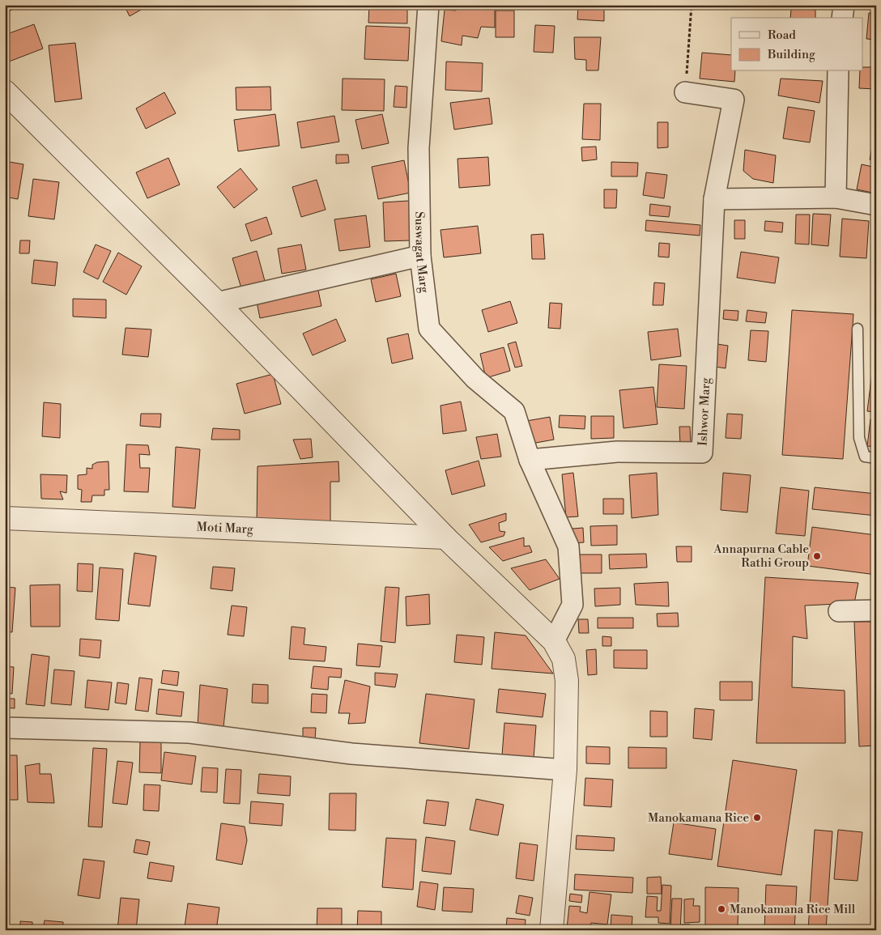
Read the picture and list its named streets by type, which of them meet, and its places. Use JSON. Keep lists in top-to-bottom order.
{
  "streets": {
    "street": ["Suswagat Marg", "Ishwor Marg", "Moti Marg"]
  },
  "crossings": [
    ["Suswagat Marg", "Ishwor Marg"]
  ],
  "places": ["Annapurna Cable Rathi Group", "Manokamana Rice", "Manokamana Rice Mill"],
  "legend": ["Road", "Building"]
}
